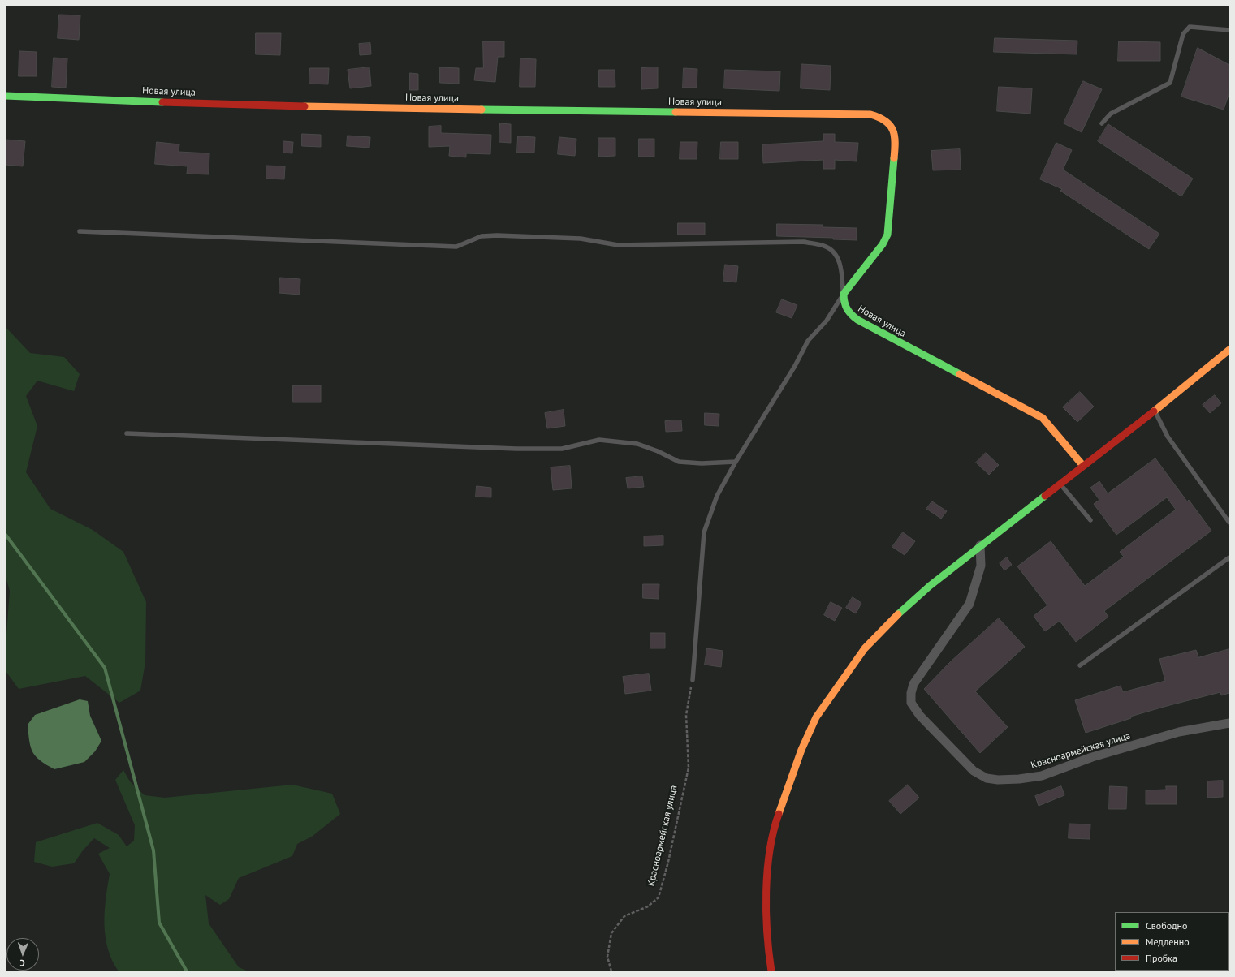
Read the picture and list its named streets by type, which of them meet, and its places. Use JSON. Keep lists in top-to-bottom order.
{
  "streets": {
    "street": ["Новая улица", "Красноармейская улица"]
  },
  "legend": ["Свободно", "Медленно", "Пробка"],
  "north": "bottom"
}
